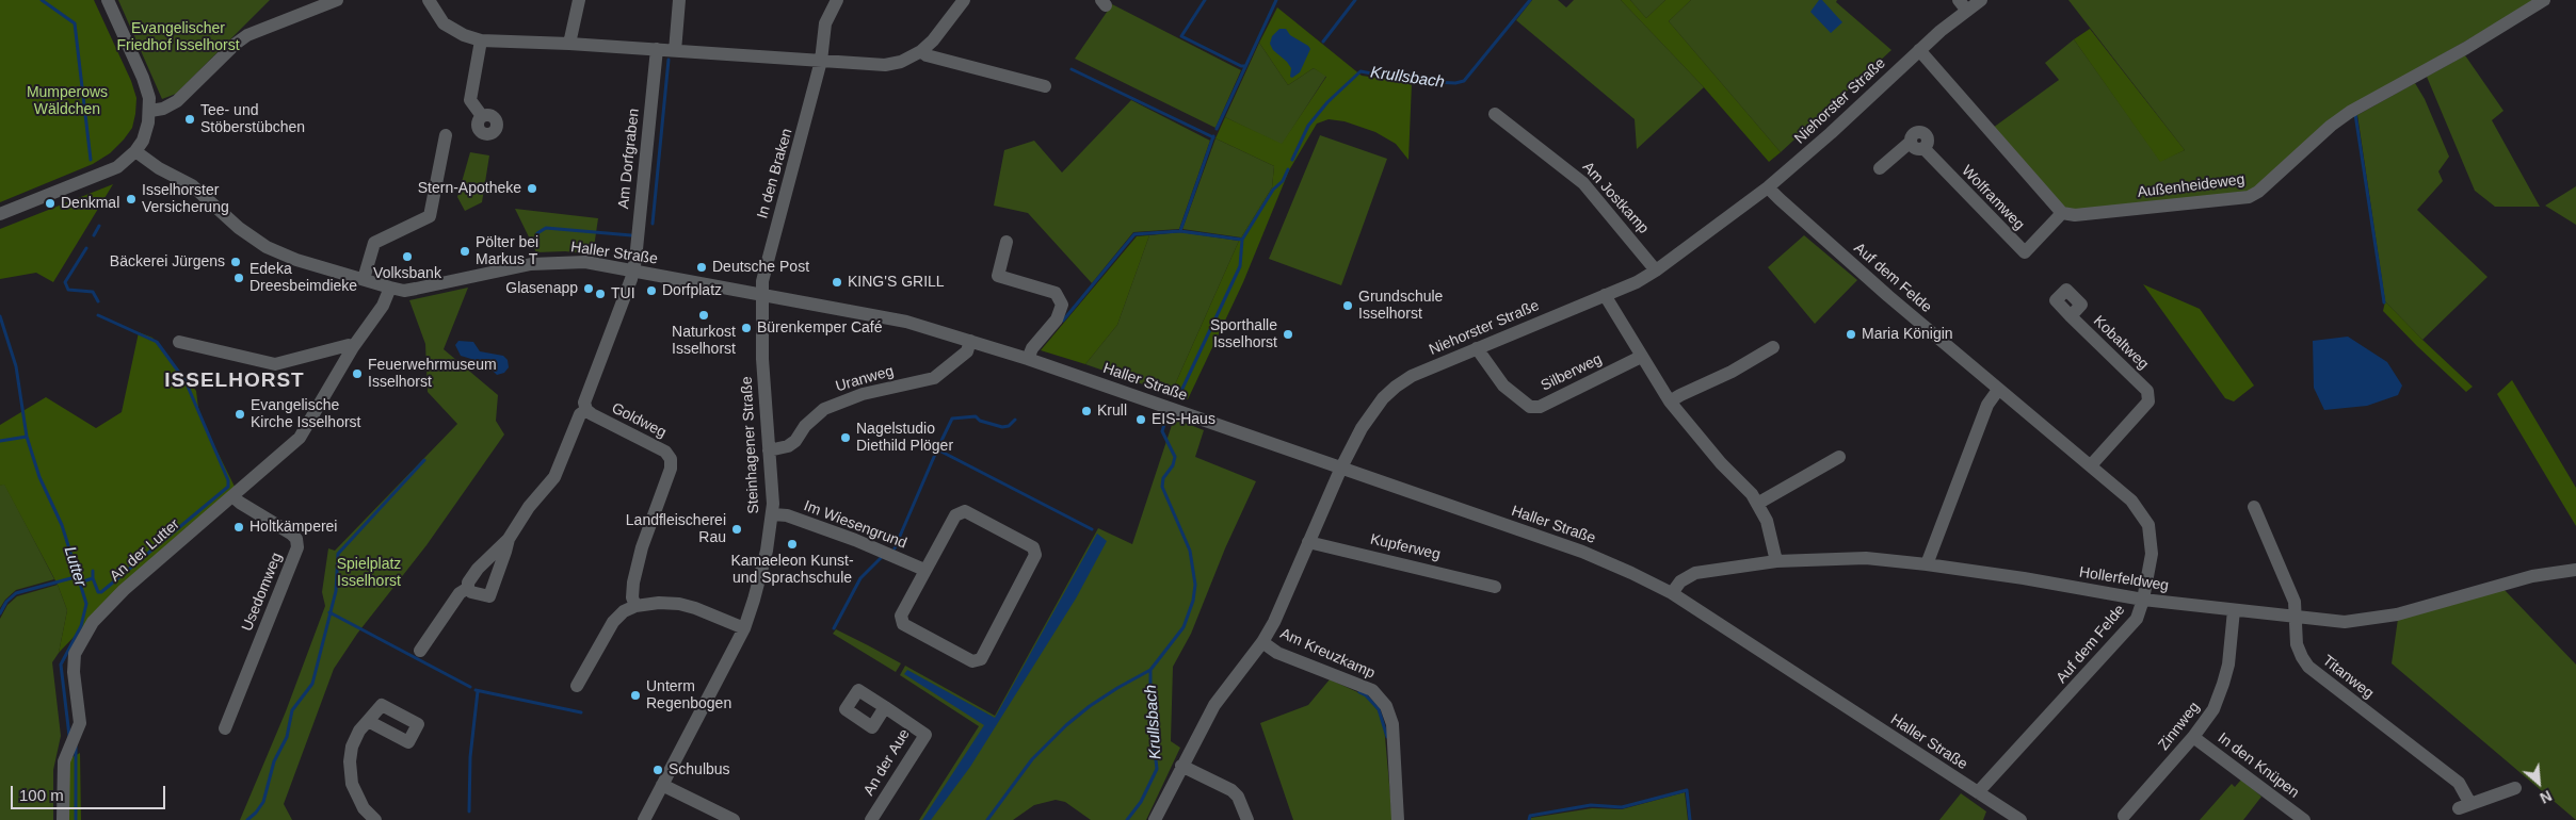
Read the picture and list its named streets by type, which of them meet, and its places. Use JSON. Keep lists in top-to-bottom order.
{
  "streets": {
    "street": [
      "Niehorster Straße",
      "Am Dorfgraben",
      "In den Braken",
      "Außenheideweg",
      "Am Jostkamp",
      "Wolframweg",
      "Haller Straße",
      "Auf dem Felde",
      "Kobaltweg",
      "Silberweg",
      "Uranweg",
      "Goldweg",
      "Steinhagener Straße",
      "Im Wiesengrund",
      "Kupferweg",
      "An der Lutter",
      "Hollerfeldweg",
      "Usedomweg",
      "Am Kreuzkamp",
      "Titanweg",
      "Zinnweg",
      "An der Aue",
      "In den Knüpen"
    ]
  },
  "crossings": [
    ["Niehorster Straße", "Am Jostkamp"],
    ["Niehorster Straße", "Haller Straße"],
    ["Niehorster Straße", "Auf dem Felde"],
    ["Niehorster Straße", "Silberweg"],
    ["Niehorster Straße", "Kupferweg"],
    ["Niehorster Straße", "Am Kreuzkamp"],
    ["Am Dorfgraben", "Haller Straße"],
    ["In den Braken", "Haller Straße"],
    ["In den Braken", "Steinhagener Straße"],
    ["Außenheideweg", "Wolframweg"],
    ["Haller Straße", "Auf dem Felde"],
    ["Haller Straße", "Uranweg"],
    ["Haller Straße", "Steinhagener Straße"],
    ["Haller Straße", "An der Lutter"],
    ["Haller Straße", "Hollerfeldweg"],
    ["Auf dem Felde", "Kobaltweg"],
    ["Auf dem Felde", "Hollerfeldweg"],
    ["Uranweg", "Steinhagener Straße"],
    ["Steinhagener Straße", "Im Wiesengrund"],
    ["An der Lutter", "Usedomweg"],
    ["Hollerfeldweg", "Titanweg"],
    ["Hollerfeldweg", "Zinnweg"],
    ["Zinnweg", "In den Knüpen"]
  ],
  "districts": ["ISSELHORST"],
  "water": ["Krullsbach", "Lutter"],
  "parks": ["Evangelischer Friedhof Isselhorst", "Mumperows Wäldchen", "Spielplatz Isselhorst"],
  "places": [
    "Tee- und Stöberstübchen",
    "Stern-Apotheke",
    "Isselhorster Versicherung",
    "Denkmal",
    "Pölter bei Markus T",
    "Volksbank",
    "Bäckerei Jürgens",
    "Deutsche Post",
    "Edeka Dreesbeimdieke",
    "KING'S GRILL",
    "Glasenapp",
    "Dorfplatz",
    "TUI",
    "Grundschule Isselhorst",
    "Naturkost Isselhorst",
    "Bürenkemper Café",
    "Sporthalle Isselhorst",
    "Maria Königin",
    "Feuerwehrmuseum Isselhorst",
    "Krull",
    "Evangelische Kirche Isselhorst",
    "EIS-Haus",
    "Nagelstudio Diethild Plöger",
    "Holtkämperei",
    "Landfleischerei Rau",
    "Kamaeleon Kunst- und Sprachschule",
    "Unterm Regenbogen",
    "Schulbus"
  ],
  "scale_bar": "100 m",
  "north": "bottom right"
}
